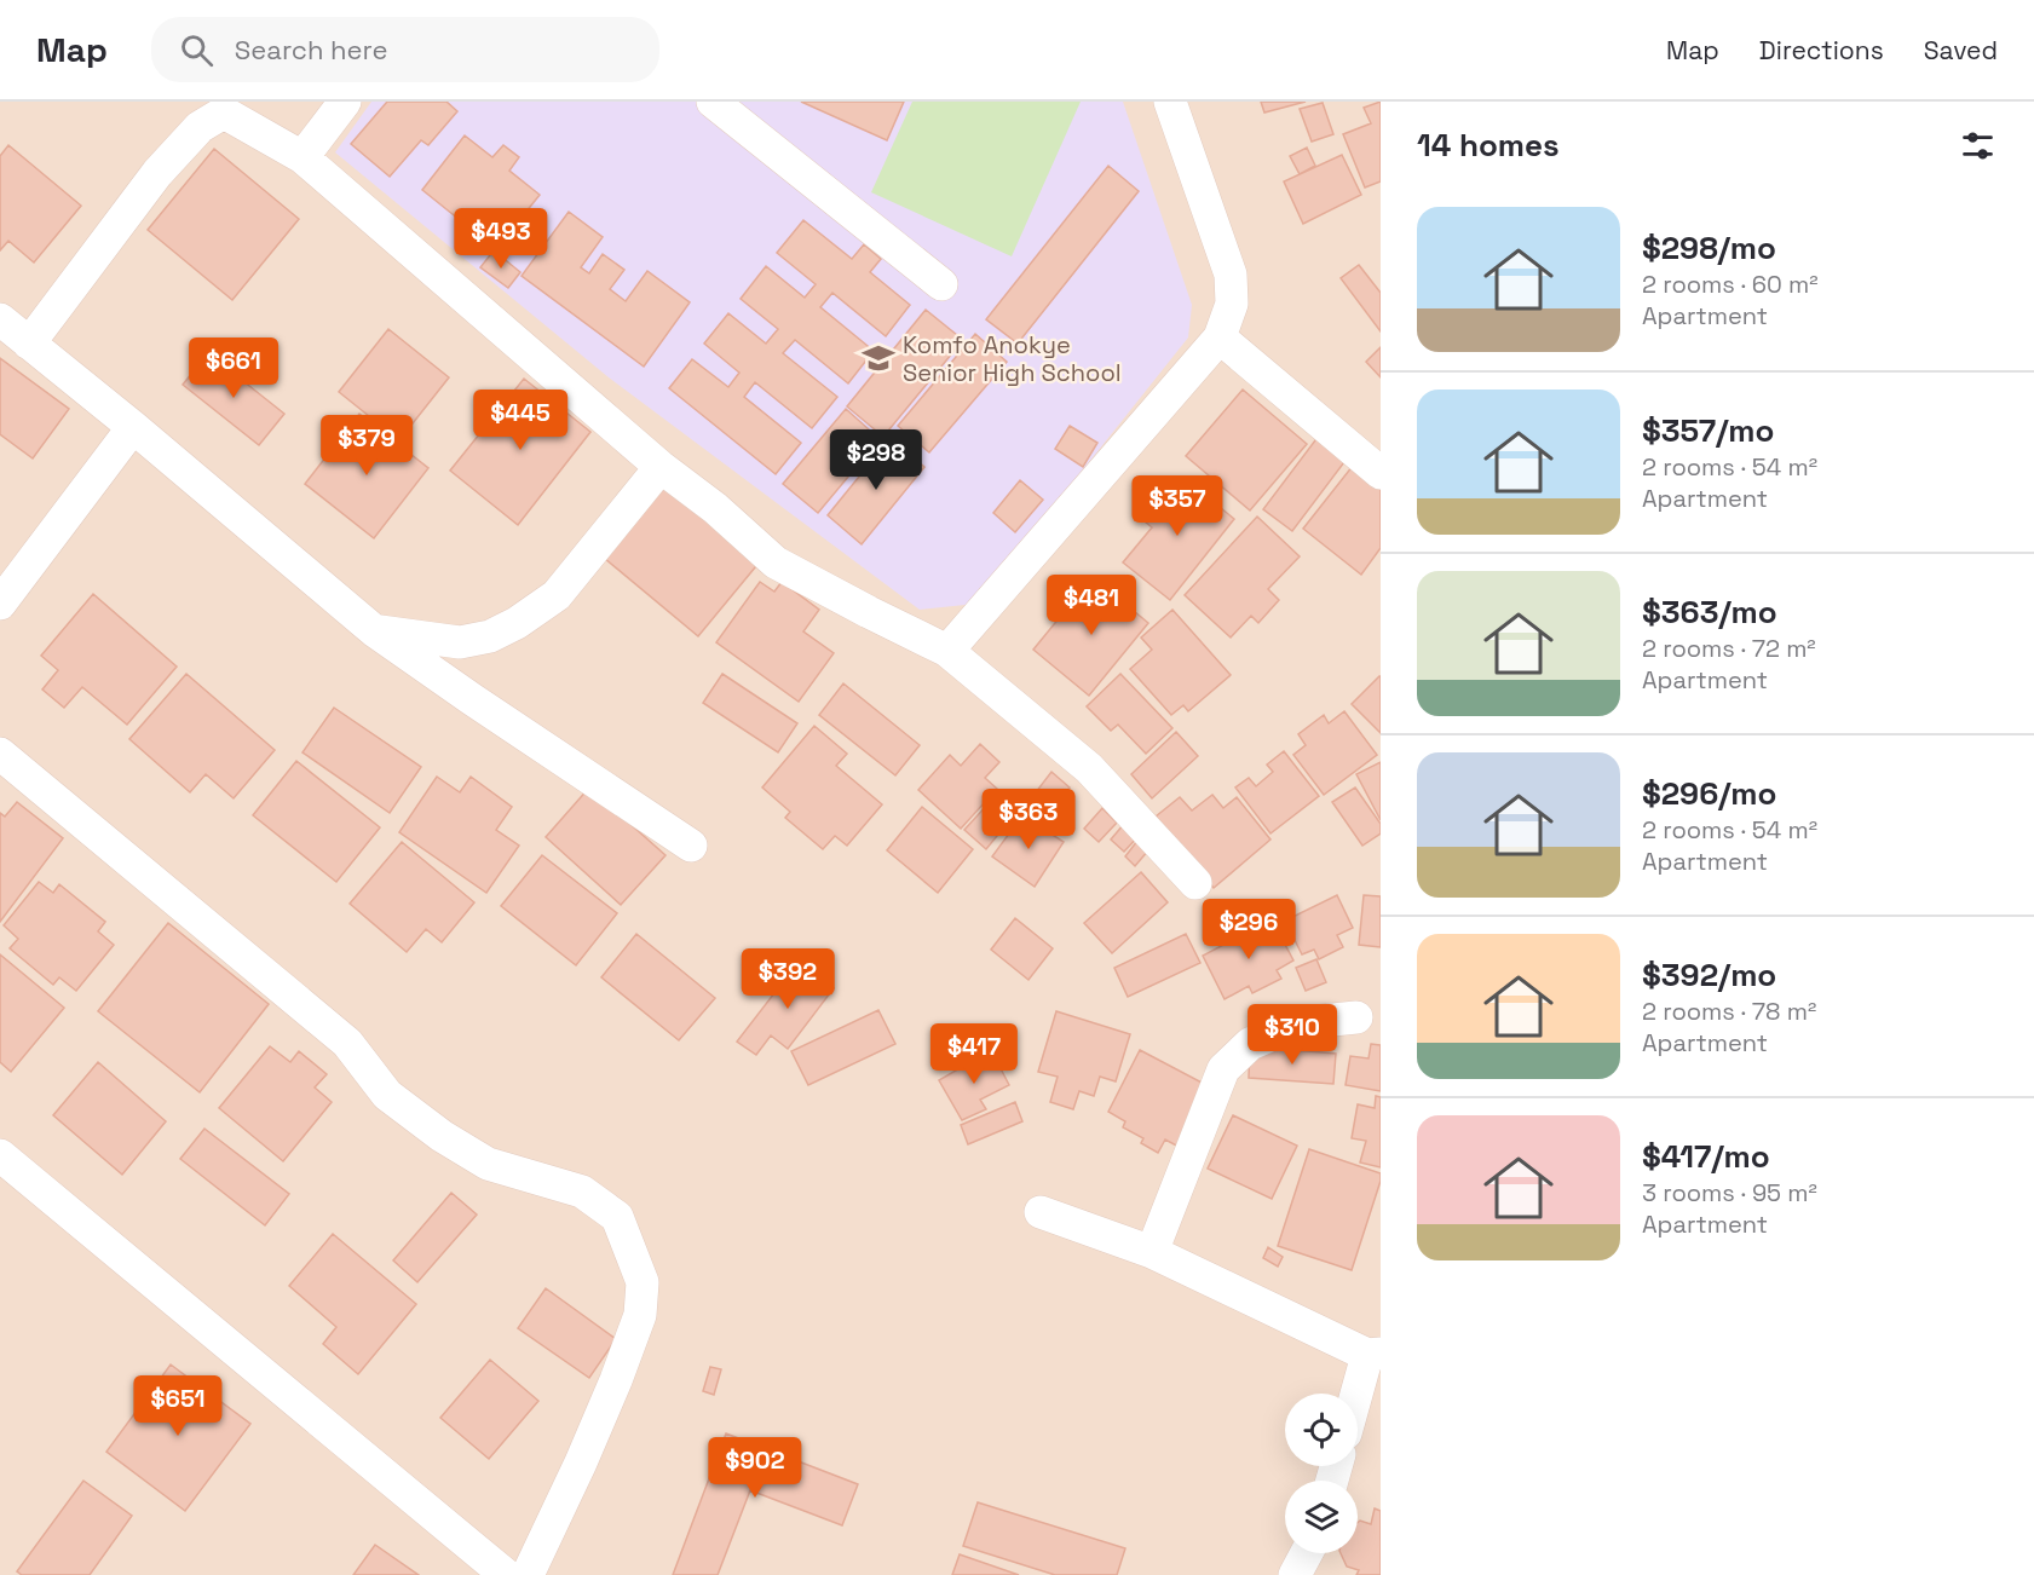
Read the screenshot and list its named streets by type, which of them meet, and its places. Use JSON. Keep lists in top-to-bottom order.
{
  "places": {
    "school or university": ["Komfo Anokye Senior High School"]
  },
  "page": {
    "header": "Map",
    "search": "Search here",
    "nav": ["Map", "Directions", "Saved"],
    "heading": "14 homes",
    "list": [
      {
        "name": "$298/mo",
        "note": "2 rooms · 60 m² · Apartment"
      },
      {
        "name": "$357/mo",
        "note": "2 rooms · 54 m² · Apartment"
      },
      {
        "name": "$363/mo",
        "note": "2 rooms · 72 m² · Apartment"
      },
      {
        "name": "$296/mo",
        "note": "2 rooms · 54 m² · Apartment"
      },
      {
        "name": "$392/mo",
        "note": "2 rooms · 78 m² · Apartment"
      },
      {
        "name": "$417/mo",
        "note": "3 rooms · 95 m² · Apartment"
      }
    ],
    "price": [
      "$493",
      "$661",
      "$445",
      "$379",
      "$298",
      "$357",
      "$481",
      "$363",
      "$296",
      "$392",
      "$310",
      "$417",
      "$651",
      "$902"
    ]
  }
}
